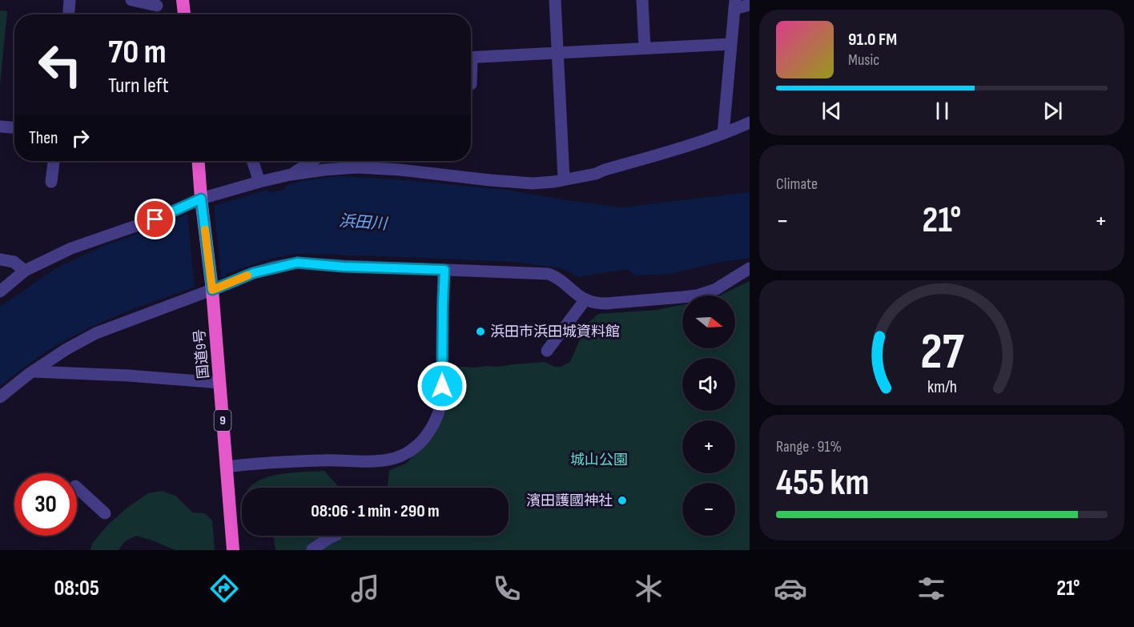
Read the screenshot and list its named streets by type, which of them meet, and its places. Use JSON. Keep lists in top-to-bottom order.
{
  "streets": {
    "highway": ["国道9号", "9"]
  },
  "water": ["浜田川"],
  "parks": ["城山公園"],
  "places": ["浜田市浜田城資料館", "濱田護國神社"],
  "north": "right",
  "page": {
    "turn": ["70 m", "Turn left"],
    "song": ["91.0 FM", "Music"],
    "then": "Then",
    "tile": [
      "Climate",
      ["Range · 91%", "455 km"]
    ],
    "heat": ["−", "21°", "+"],
    "map_buttons": ["+", "−"],
    "limit": "30",
    "trip": "08:06 · 1 min · 290 m",
    "tabs": ["08:05", "21°"],
    "gauge": ["27", "km/h"]
  }
}
